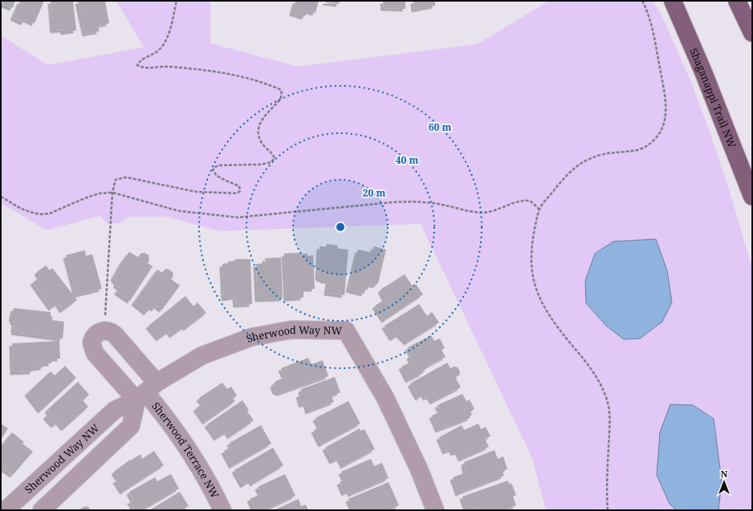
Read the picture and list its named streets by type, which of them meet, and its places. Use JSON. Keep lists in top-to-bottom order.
{
  "streets": {
    "main road": ["Shaganappi Trail NW"],
    "street": ["Sherwood Way NW", "Sherwood Terrace NW"]
  },
  "crossings": [
    ["Sherwood Way NW", "Sherwood Terrace NW"]
  ],
  "north": "top",
  "rings": ["60 m", "40 m", "20 m"]
}
